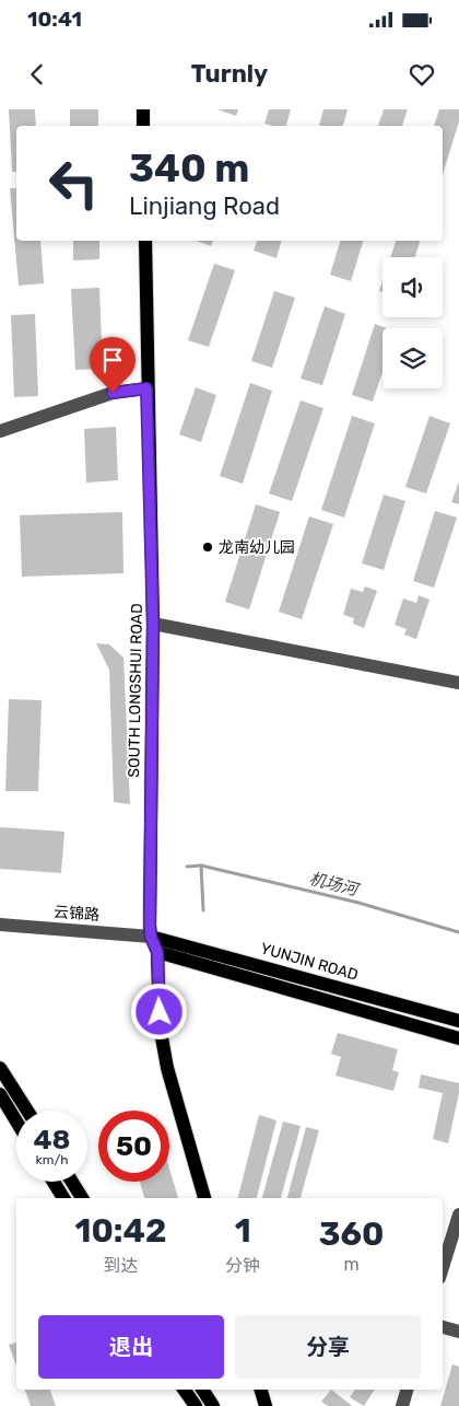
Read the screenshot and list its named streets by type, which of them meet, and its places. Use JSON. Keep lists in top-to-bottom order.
{
  "streets": {
    "main road": ["SOUTH LONGSHUI ROAD", "YUNJIN ROAD"],
    "street": ["云锦路"]
  },
  "crossings": [
    ["SOUTH LONGSHUI ROAD", "云锦路"],
    ["SOUTH LONGSHUI ROAD", "YUNJIN ROAD"],
    ["云锦路", "YUNJIN ROAD"]
  ],
  "water": ["机场河"],
  "places": ["龙南幼儿园"],
  "page": {
    "status": "10:41",
    "header": "Turnly",
    "turn": ["340 m", "Linjiang Road"],
    "speed": "48 km/h",
    "limit": "50",
    "eta": [
      "10:42",
      "到达",
      "1",
      "分钟",
      "360",
      "m"
    ],
    "buttons": ["退出", "分享"]
  }
}
